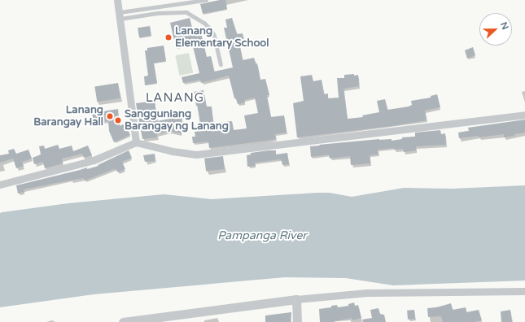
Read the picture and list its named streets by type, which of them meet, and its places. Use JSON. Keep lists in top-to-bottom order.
{
  "districts": ["LANANG"],
  "water": ["Pampanga River"],
  "places": ["Lanang Elementary School", "Lanang Barangay Hall", "Sangguniang Barangay ng Lanang"],
  "north": "right"
}
